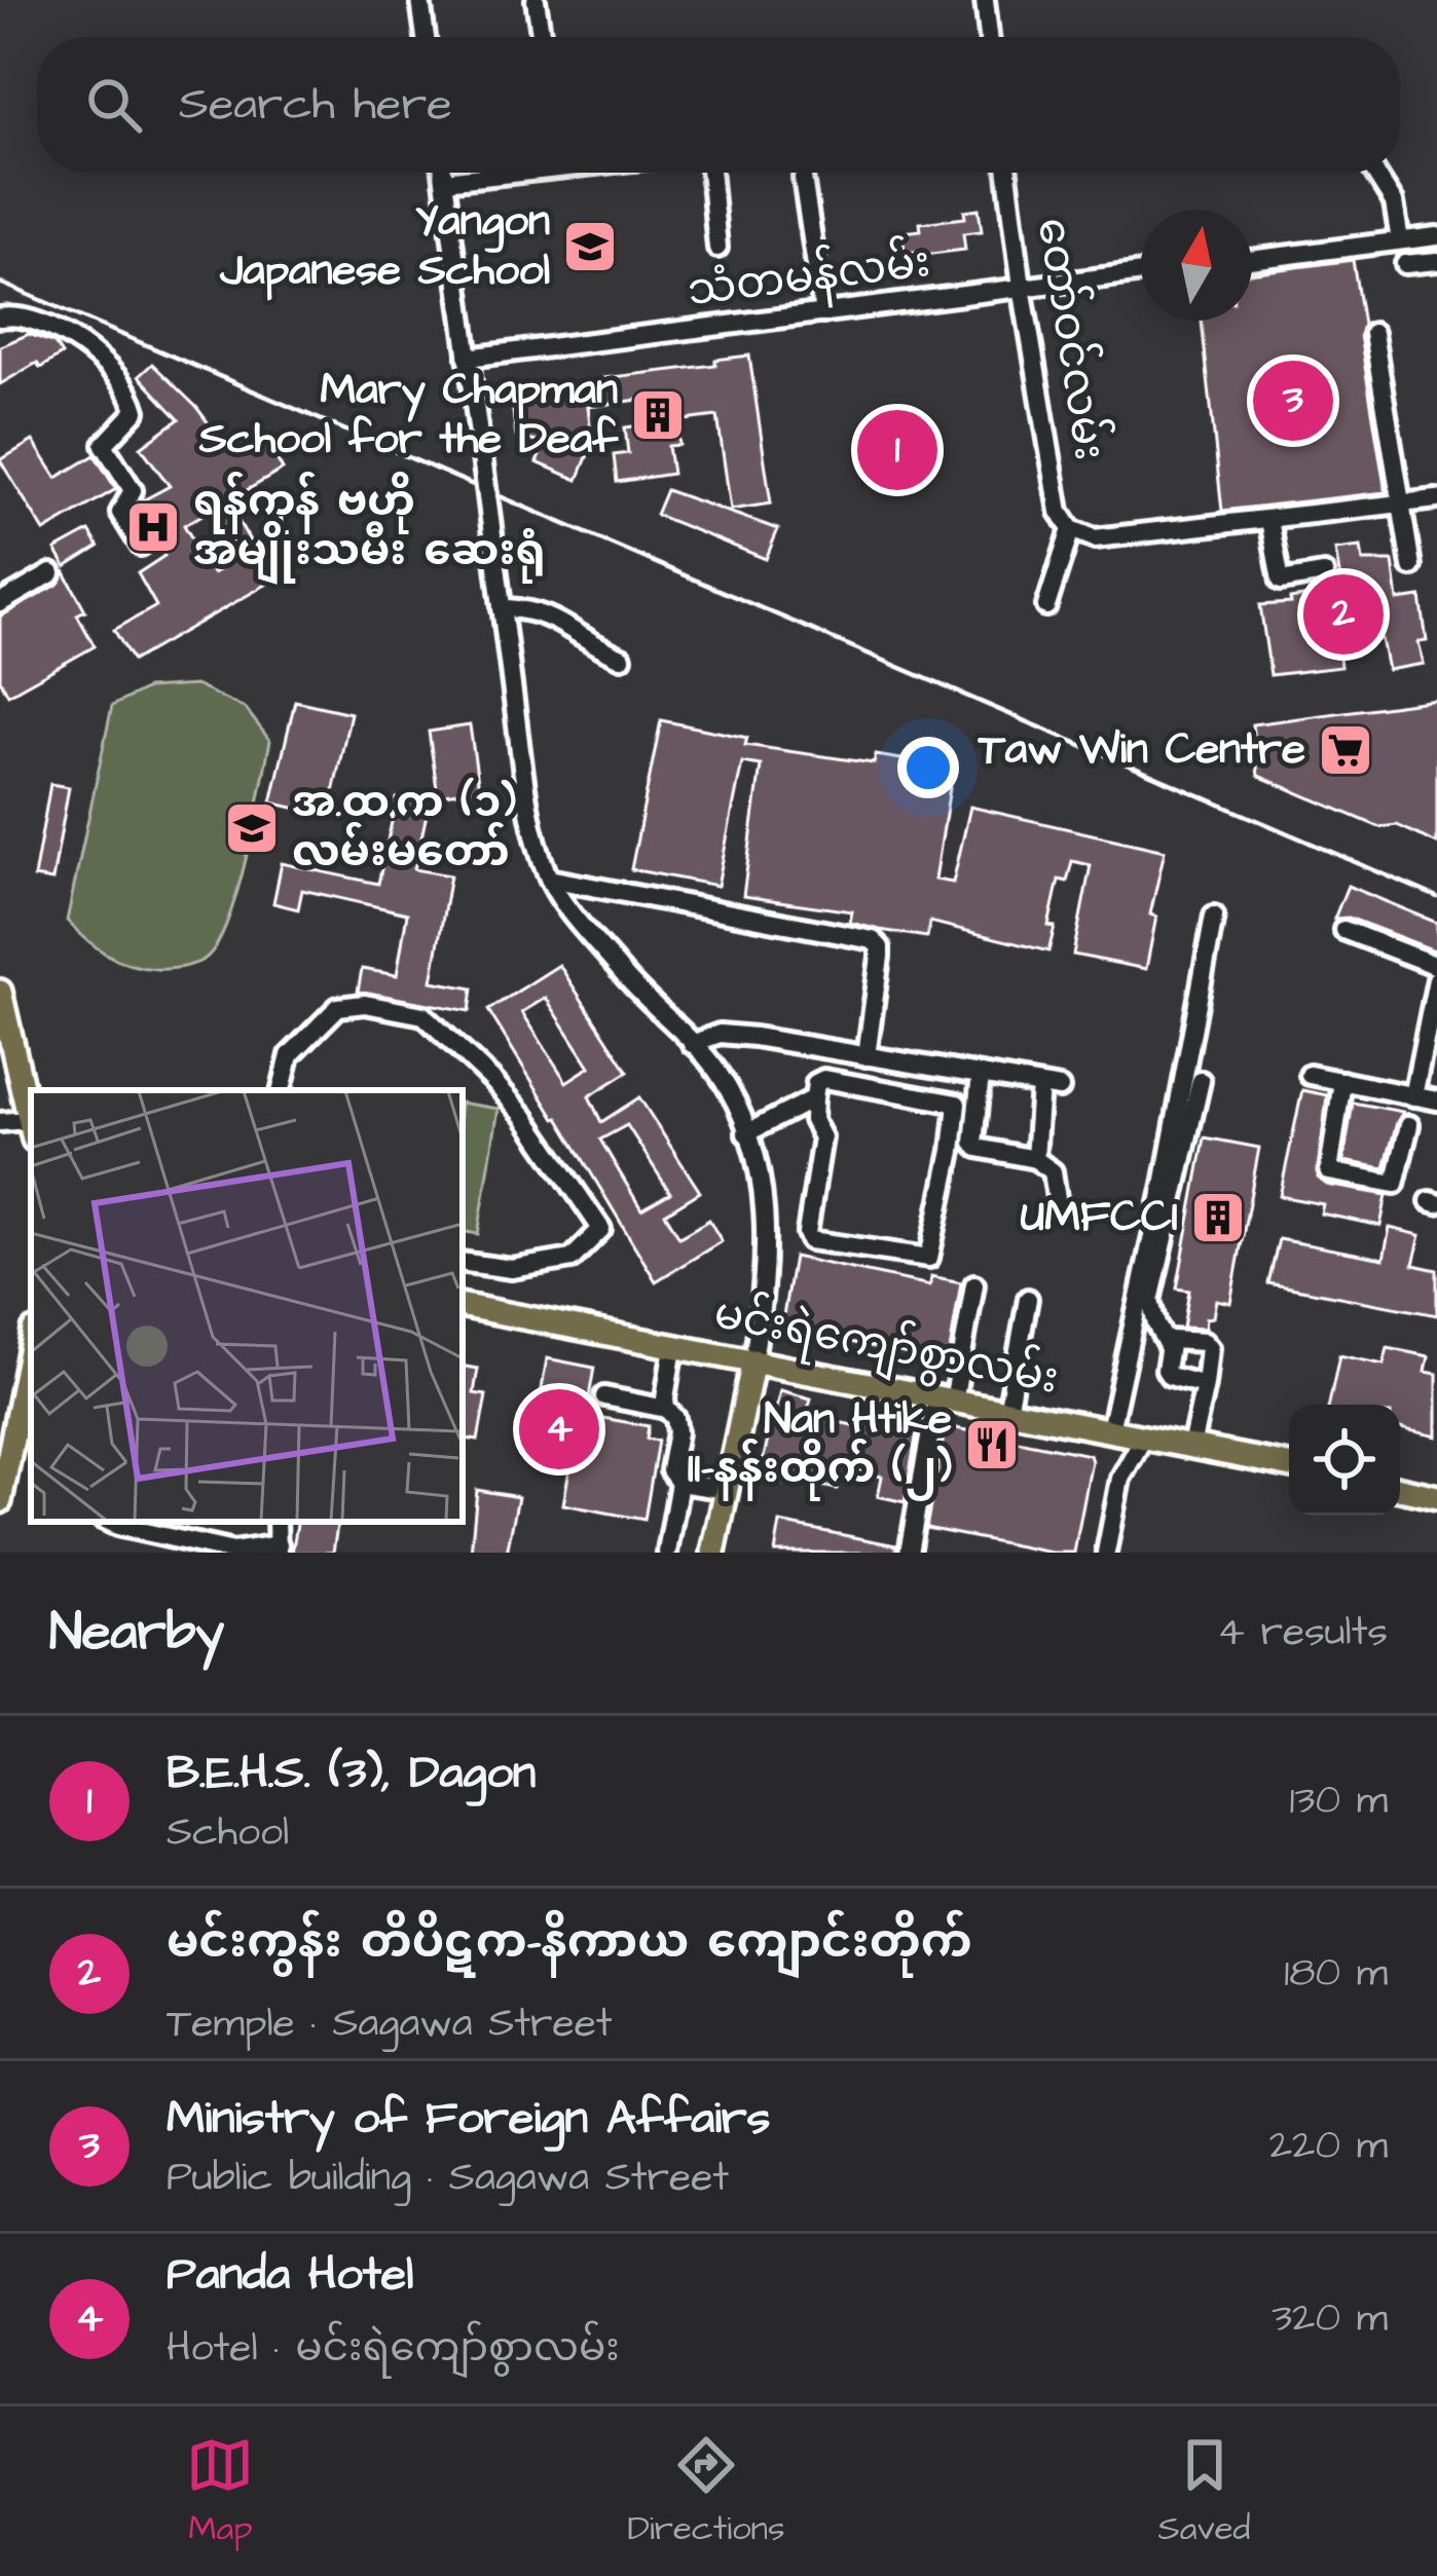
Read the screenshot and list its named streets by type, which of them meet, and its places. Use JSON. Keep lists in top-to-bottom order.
{
  "streets": {
    "main road": ["မင်းရဲကျော်စွာလမ်း"],
    "street": ["သံတမန်လမ်း", "တော်ဝင်လမ်း"]
  },
  "crossings": [
    ["သံတမန်လမ်း", "တော်ဝင်လမ်း"]
  ],
  "places": {
    "school or university": ["Yangon Japanese School", "အ.ထ.က (၁) လမ်းမတော်"],
    "building": ["Mary Chapman School for the Deaf", "UMFCCI"],
    "hospital": ["ရန်ကုန် ဗဟို အမျိုးသမီး ဆေးရုံ"],
    "supermarket": ["Taw Win Centre"],
    "restaurant": ["Nan Htike II-နန်းထိုက် (၂)"]
  },
  "north": "top",
  "page": {
    "search": "Search here",
    "pins": [
      "3",
      "1",
      "2",
      "4"
    ],
    "heading": ["Nearby", "4 results"],
    "list": [
      {
        "mark": "1",
        "name": "B.E.H.S. (3), Dagon",
        "note": "School",
        "value": "130 m"
      },
      {
        "mark": "2",
        "name": "မင်းကွန်း တိပိဋက-နိကာယ ကျောင်းတိုက်",
        "note": "Temple · Sagawa Street",
        "value": "180 m"
      },
      {
        "mark": "3",
        "name": "Ministry of Foreign Affairs",
        "note": "Public building · Sagawa Street",
        "value": "220 m"
      },
      {
        "mark": "4",
        "name": "Panda Hotel",
        "note": "Hotel · မင်းရဲကျော်စွာလမ်း",
        "value": "320 m"
      }
    ],
    "nav": ["Map", "Directions", "Saved"]
  }
}
